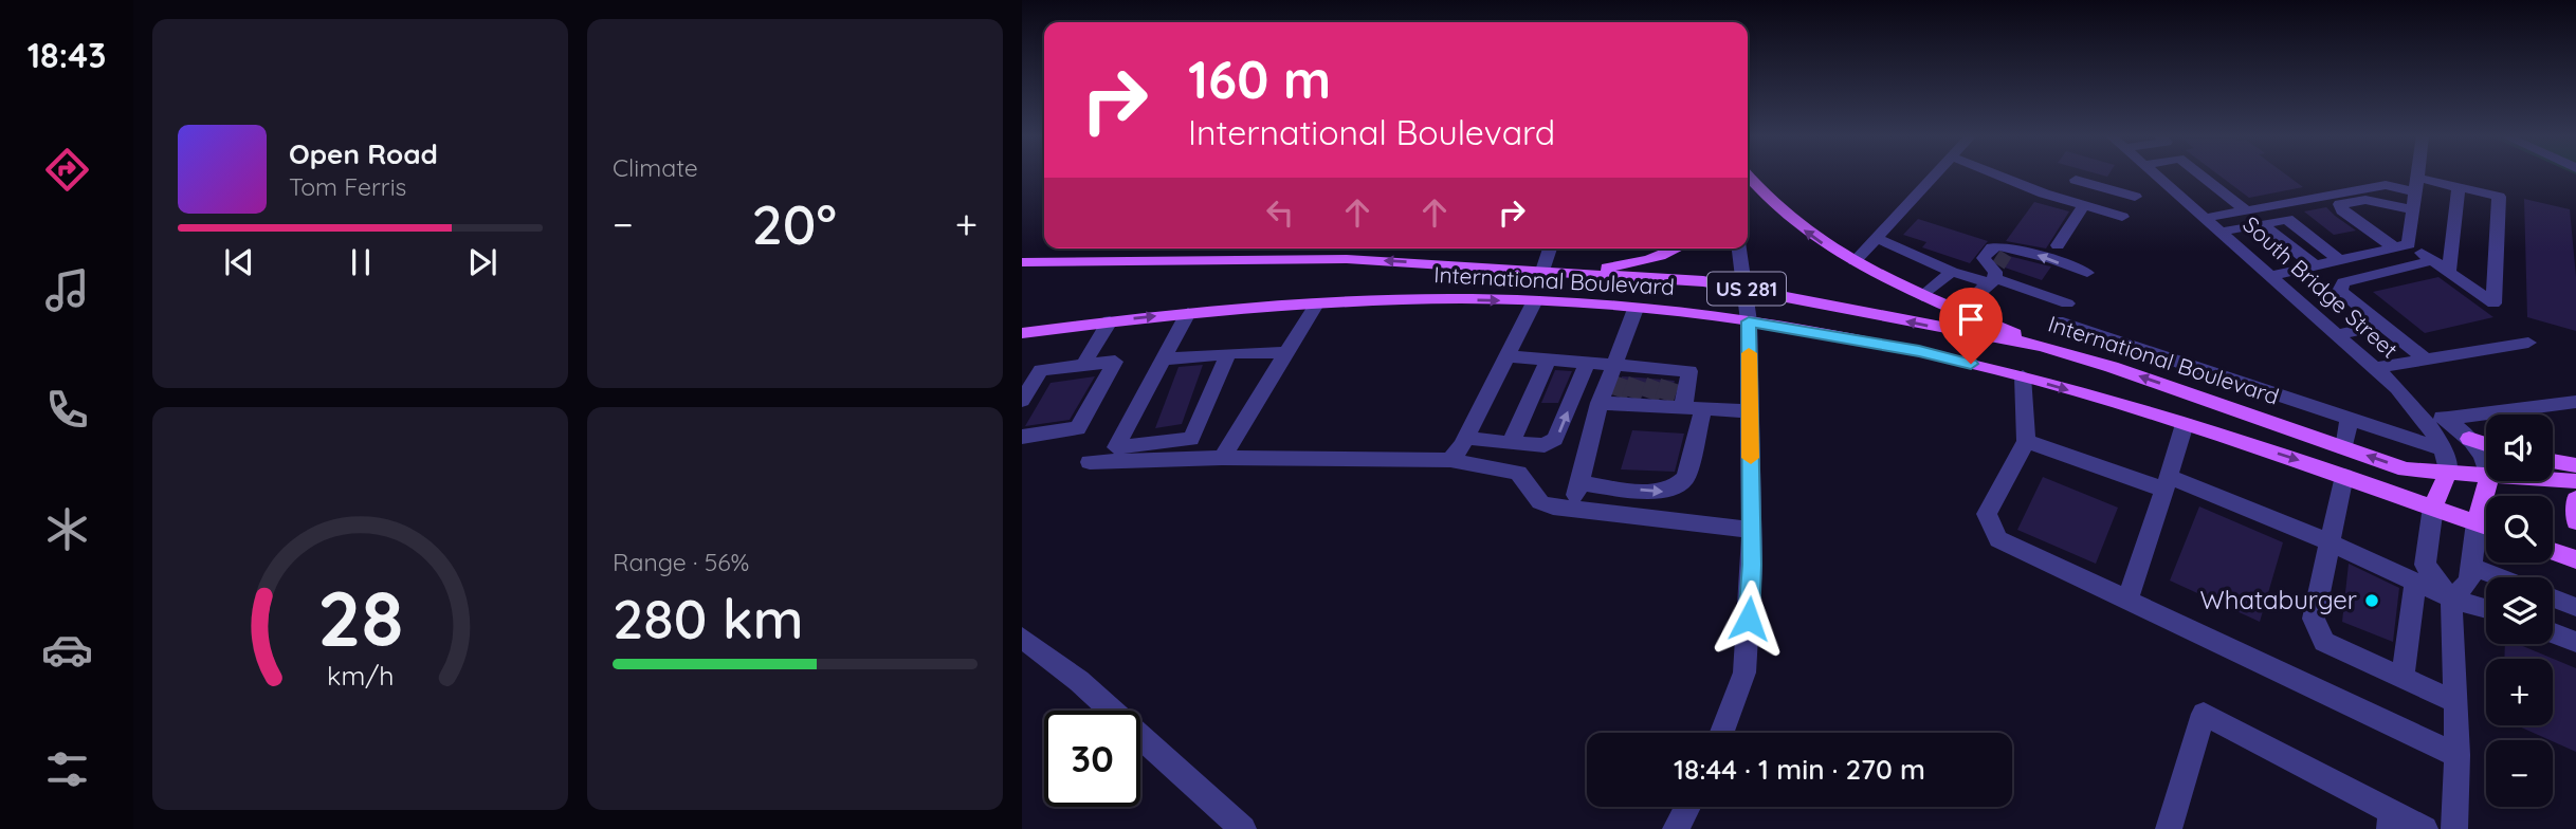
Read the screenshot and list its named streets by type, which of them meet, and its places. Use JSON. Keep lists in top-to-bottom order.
{
  "streets": {
    "main road": ["International Boulevard", "US 281"],
    "street": ["South Bridge Street"]
  },
  "crossings": [
    ["International Boulevard", "South Bridge Street"]
  ],
  "places": ["Whataburger"],
  "page": {
    "tabs": "18:43",
    "tile": [
      "Climate",
      ["Range · 56%", "280 km"]
    ],
    "turn": ["160 m", "International Boulevard"],
    "song": ["Open Road", "Tom Ferris"],
    "heat": ["−", "20°", "+"],
    "map_buttons": ["+", "−"],
    "limit": "30",
    "trip": "18:44 · 1 min · 270 m",
    "gauge": ["28", "km/h"]
  }
}
